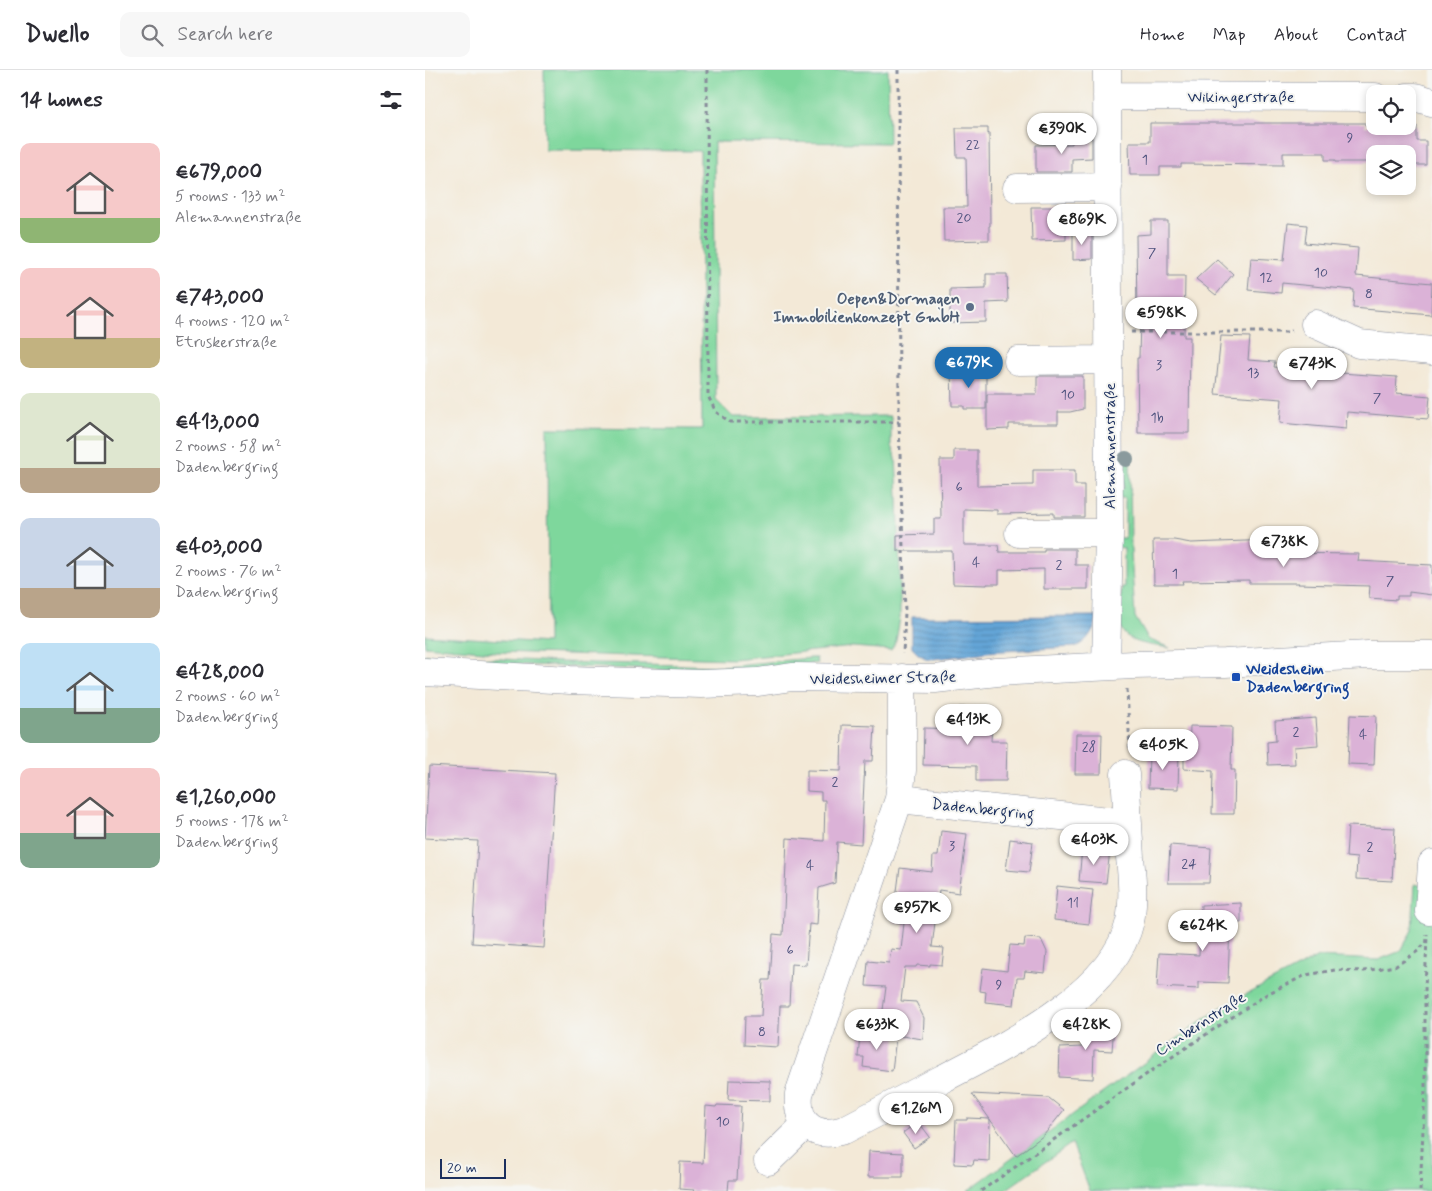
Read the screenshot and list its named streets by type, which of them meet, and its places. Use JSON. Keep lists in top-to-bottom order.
{
  "streets": {
    "street": [
      "Wikingerstraße",
      "Alemannenstraße",
      "Weidesheimer Straße",
      "Dadenbergring"
    ],
    "path": ["Cimbernstraße"]
  },
  "crossings": [
    ["Wikingerstraße", "Alemannenstraße"],
    ["Alemannenstraße", "Weidesheimer Straße"]
  ],
  "places": {
    "other": ["Oepen&Dormagen Immobilienkonzept GmbH"],
    "transit": ["Weidesheim Dadenbergring"]
  },
  "house_numbers": [
    "9",
    "22",
    "1",
    "20",
    "7",
    "10",
    "12",
    "8",
    "3",
    "13",
    "10",
    "7",
    "1b",
    "6",
    "4",
    "2",
    "1",
    "7",
    "2",
    "4",
    "28",
    "2",
    "3",
    "2",
    "24",
    "4",
    "11",
    "6",
    "9",
    "8",
    "10"
  ],
  "scale_bar": "20 m",
  "page": {
    "header": "Dwello",
    "search": "Search here",
    "nav": [
      "Home",
      "Map",
      "About",
      "Contact"
    ],
    "heading": "14 homes",
    "price": [
      "€390K",
      "€869K",
      "€598K",
      "€679K",
      "€743K",
      "€738K",
      "€413K",
      "€405K",
      "€403K",
      "€957K",
      "€624K",
      "€633K",
      "€428K",
      "€1.26M"
    ],
    "list": [
      {
        "name": "€679,000",
        "note": "5 rooms · 133 m² · Alemannenstraße"
      },
      {
        "name": "€743,000",
        "note": "4 rooms · 120 m² · Etruskerstraße"
      },
      {
        "name": "€413,000",
        "note": "2 rooms · 58 m² · Dadenbergring"
      },
      {
        "name": "€403,000",
        "note": "2 rooms · 76 m² · Dadenbergring"
      },
      {
        "name": "€428,000",
        "note": "2 rooms · 60 m² · Dadenbergring"
      },
      {
        "name": "€1,260,000",
        "note": "5 rooms · 178 m² · Dadenbergring"
      }
    ],
    "scale": "20 m"
  }
}
